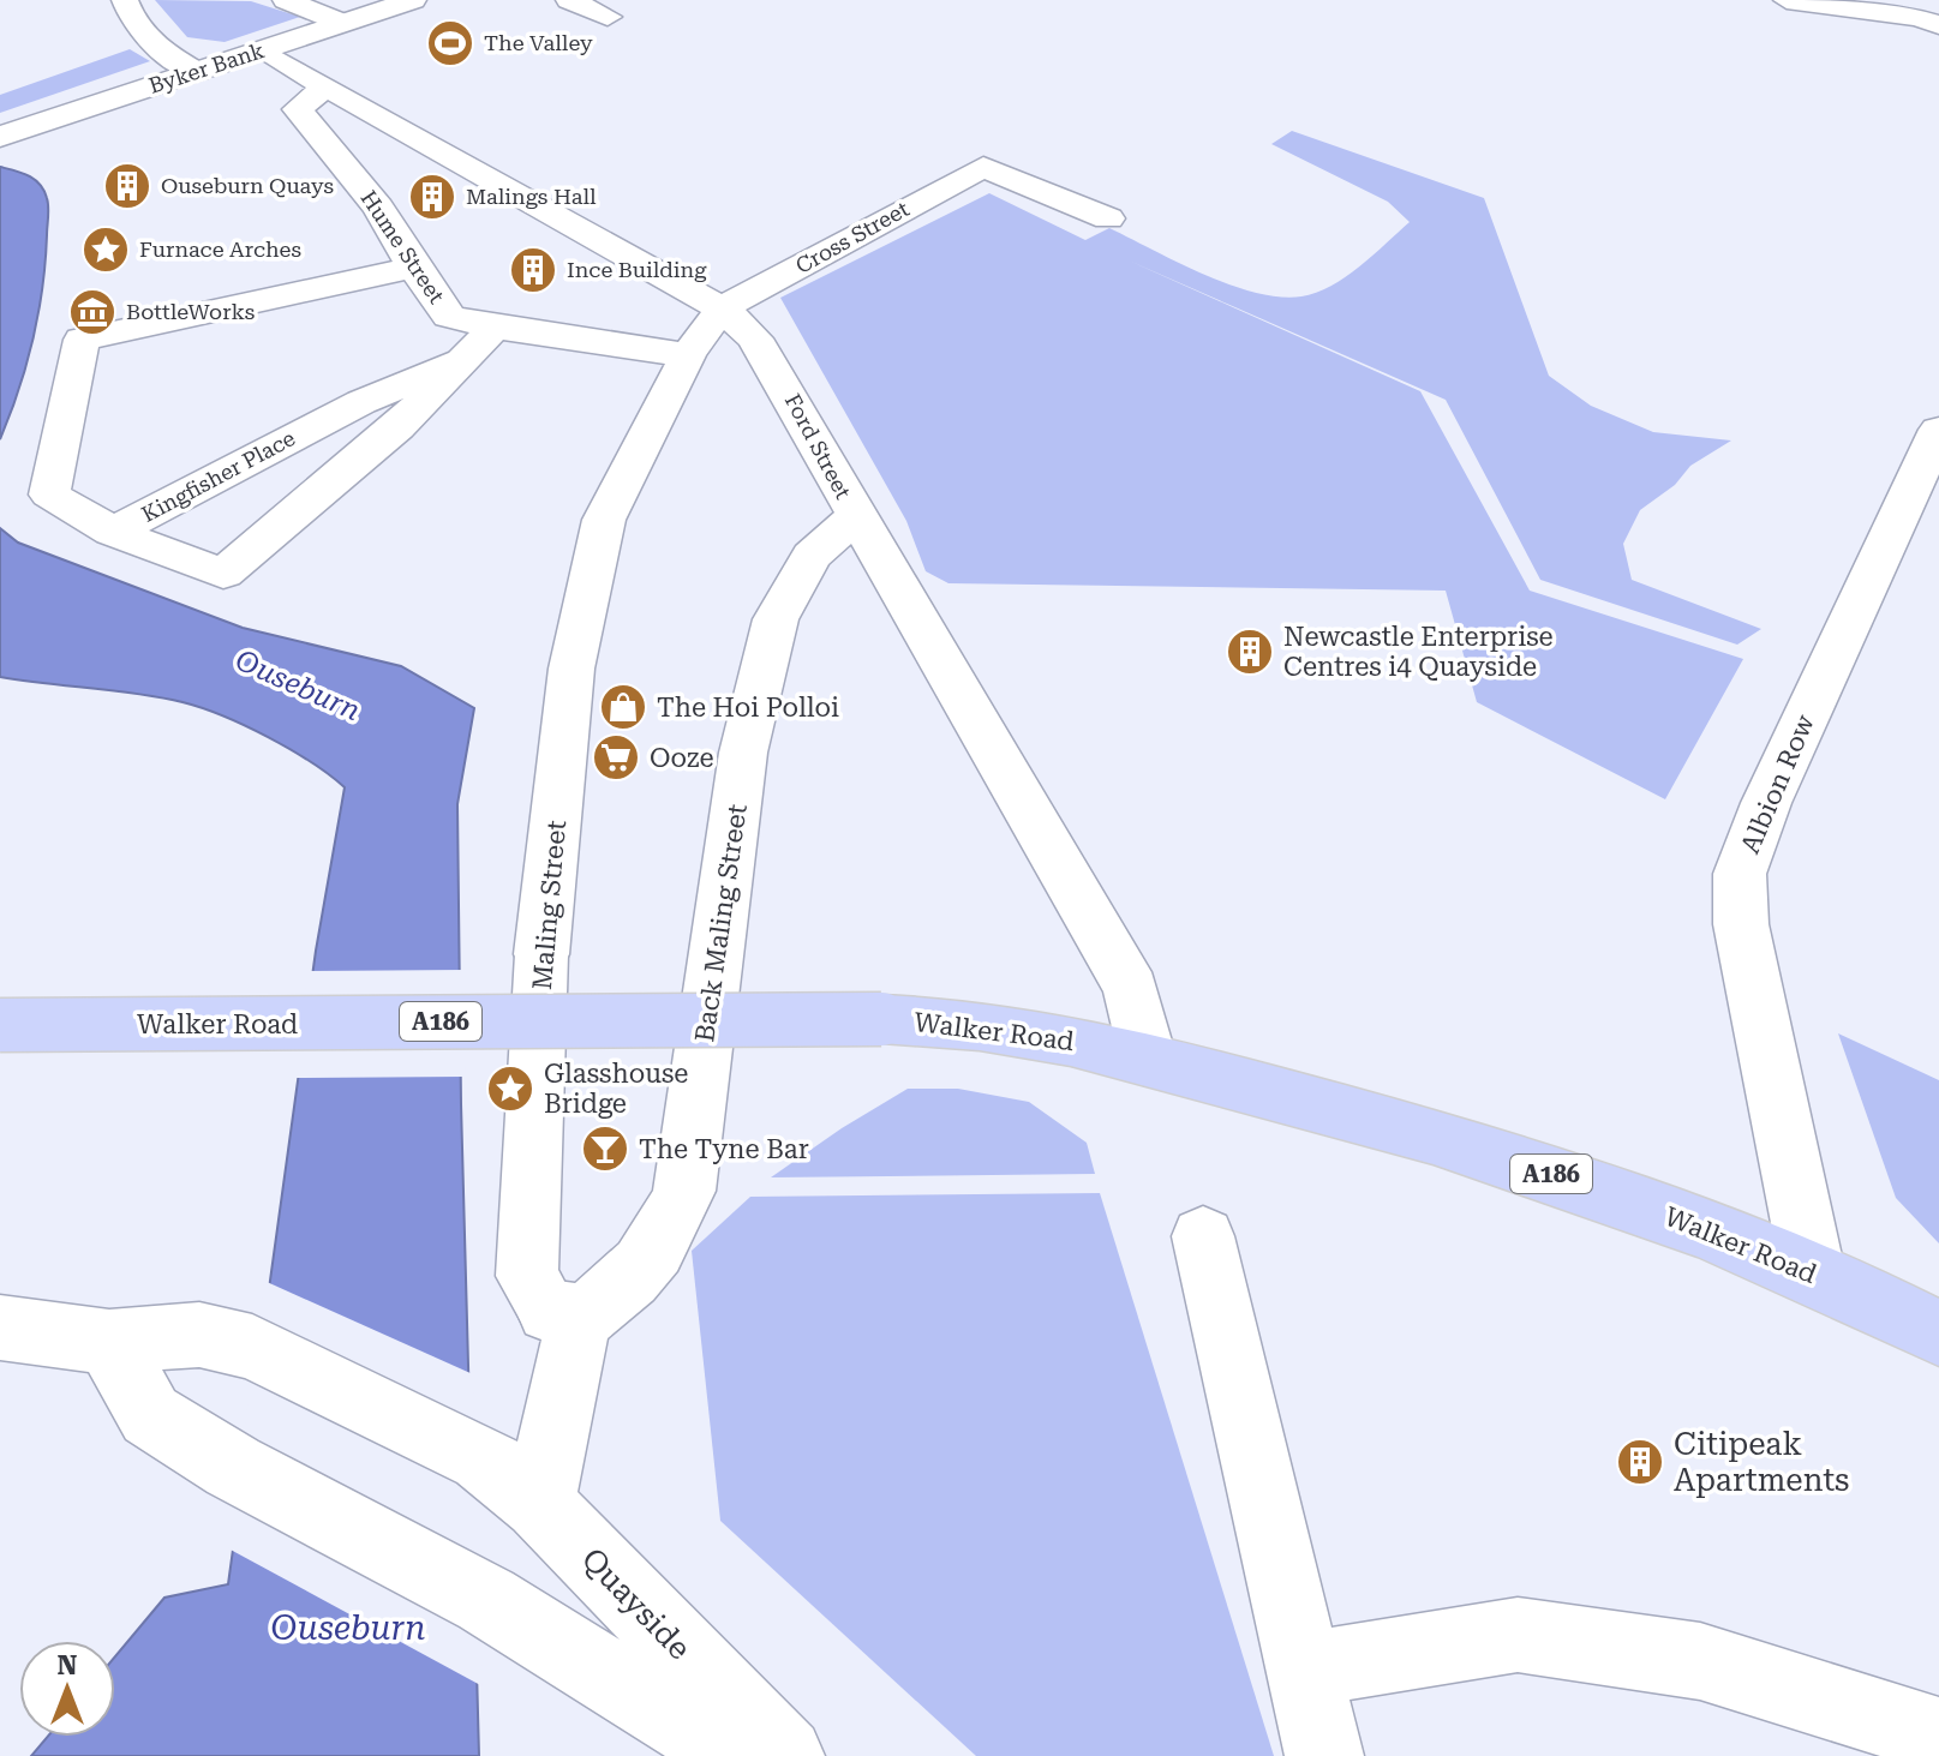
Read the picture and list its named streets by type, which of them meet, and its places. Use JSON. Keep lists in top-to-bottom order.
{
  "streets": {
    "main road": ["A186", "Walker Road"],
    "street": [
      "Byker Bank",
      "Cross Street",
      "Hume Street",
      "Ford Street",
      "Kingfisher Place",
      "Albion Row",
      "Maling Street",
      "Back Maling Street",
      "Quayside"
    ]
  },
  "crossings": [
    ["Byker Bank", "Ford Street"],
    ["Cross Street", "Ford Street"],
    ["Cross Street", "Maling Street"],
    ["Hume Street", "Ford Street"],
    ["Hume Street", "Kingfisher Place"],
    ["Hume Street", "Maling Street"],
    ["Ford Street", "Maling Street"],
    ["Ford Street", "Back Maling Street"],
    ["Ford Street", "Walker Road"],
    ["Albion Row", "Walker Road"],
    ["Maling Street", "Back Maling Street"]
  ],
  "water": ["Ouseburn"],
  "places": {
    "sports": ["The Valley"],
    "building": [
      "Ouseburn Quays",
      "Malings Hall",
      "Ince Building",
      "Newcastle Enterprise Centres i4 Quayside",
      "Citipeak Apartments"
    ],
    "place": ["Furnace Arches", "Glasshouse Bridge"],
    "museum": ["BottleWorks"],
    "shop": ["The Hoi Polloi"],
    "supermarket": ["Ooze"],
    "bar": ["The Tyne Bar"]
  },
  "north": "top"
}
